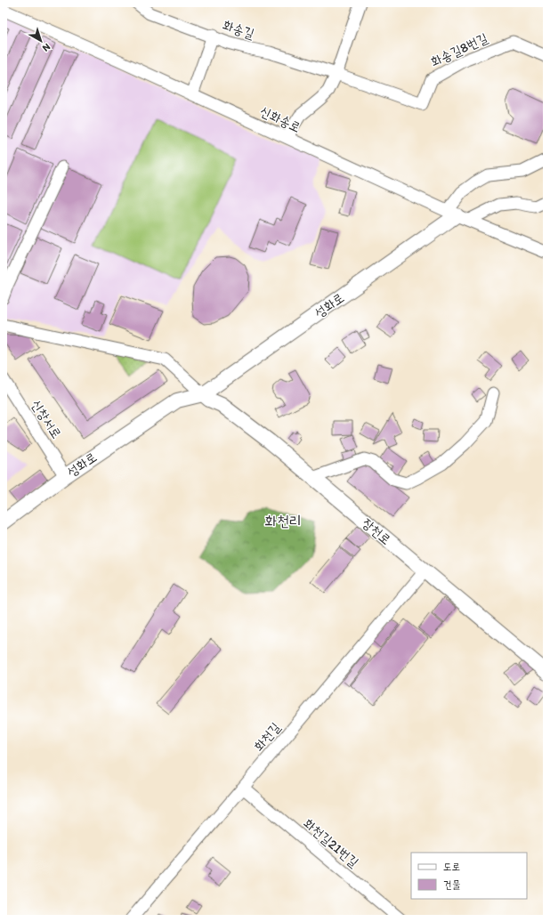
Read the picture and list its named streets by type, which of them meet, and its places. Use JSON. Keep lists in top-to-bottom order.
{
  "streets": {
    "main road": ["성화로", "장천로"],
    "street": [
      "화송길",
      "화송길8번길",
      "신화송로",
      "신창서로",
      "화천길",
      "화천길21번길"
    ]
  },
  "crossings": [
    ["화송길", "화송길8번길"],
    ["신화송로", "성화로"],
    ["성화로", "신창서로"],
    ["성화로", "장천로"],
    ["장천로", "화천길"],
    ["화천길", "화천길21번길"]
  ],
  "districts": ["화천리"],
  "legend": ["도로", "건물"],
  "north": "bottom right"
}
